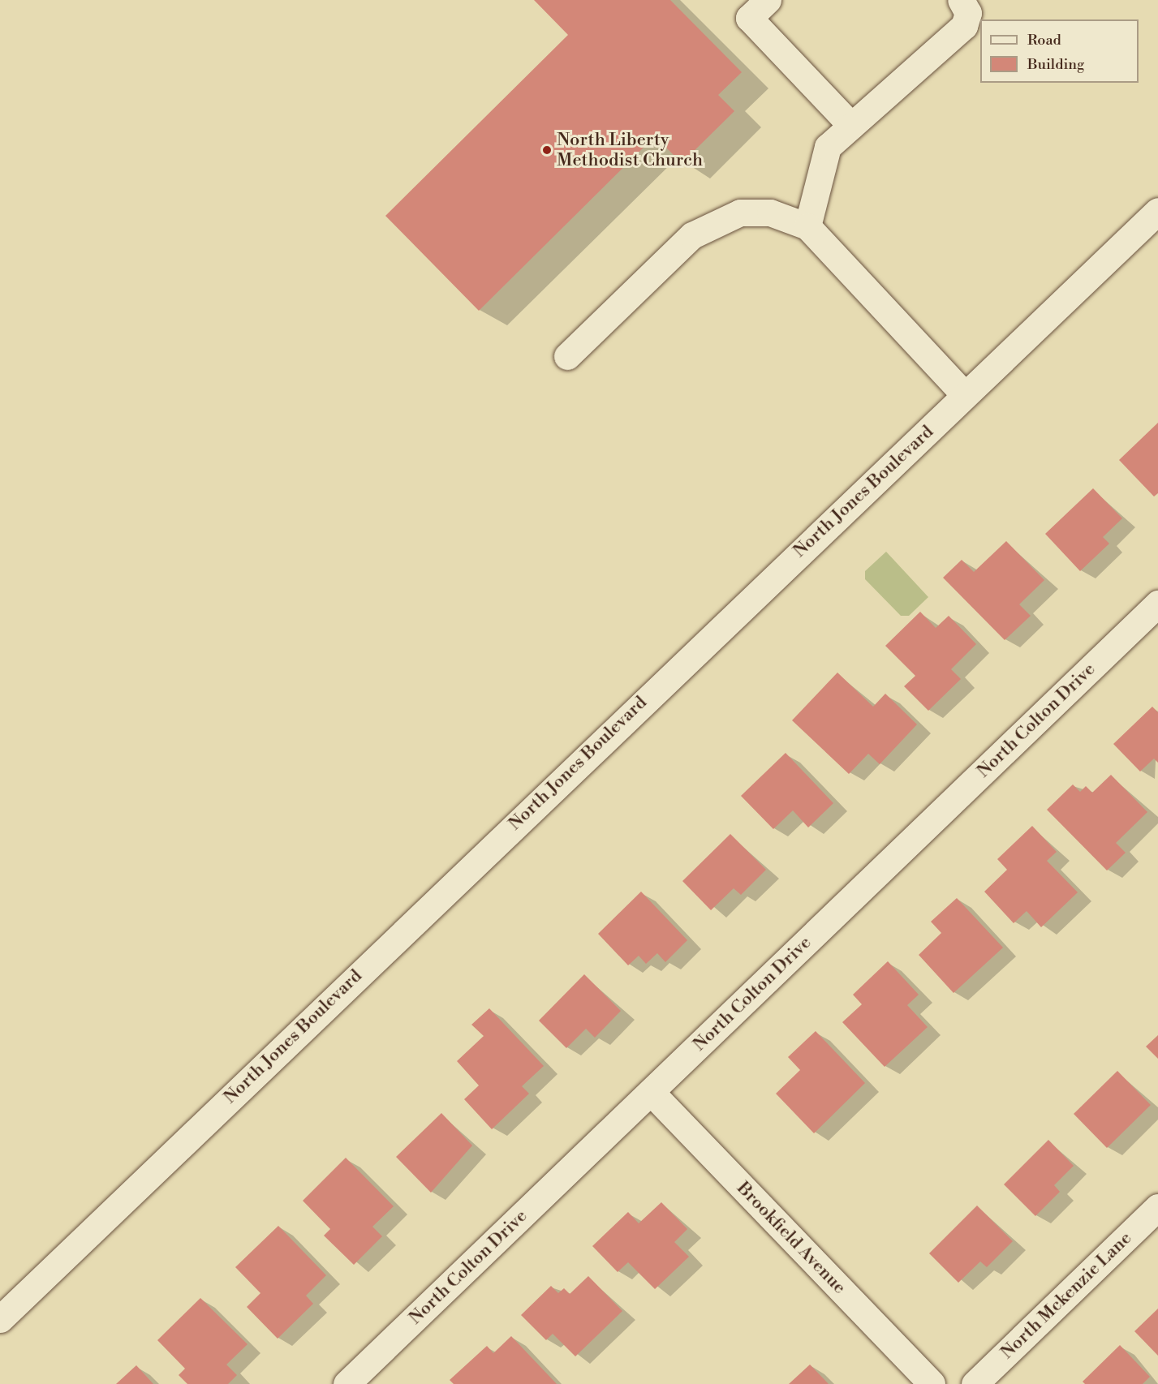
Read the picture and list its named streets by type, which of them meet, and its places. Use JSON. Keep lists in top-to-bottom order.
{
  "streets": {
    "street": [
      "North Jones Boulevard",
      "North Colton Drive",
      "Brookfield Avenue",
      "North Mckenzie Lane"
    ]
  },
  "crossings": [
    ["North Colton Drive", "Brookfield Avenue"]
  ],
  "places": ["North Liberty Methodist Church"],
  "legend": ["Road", "Building"]
}
